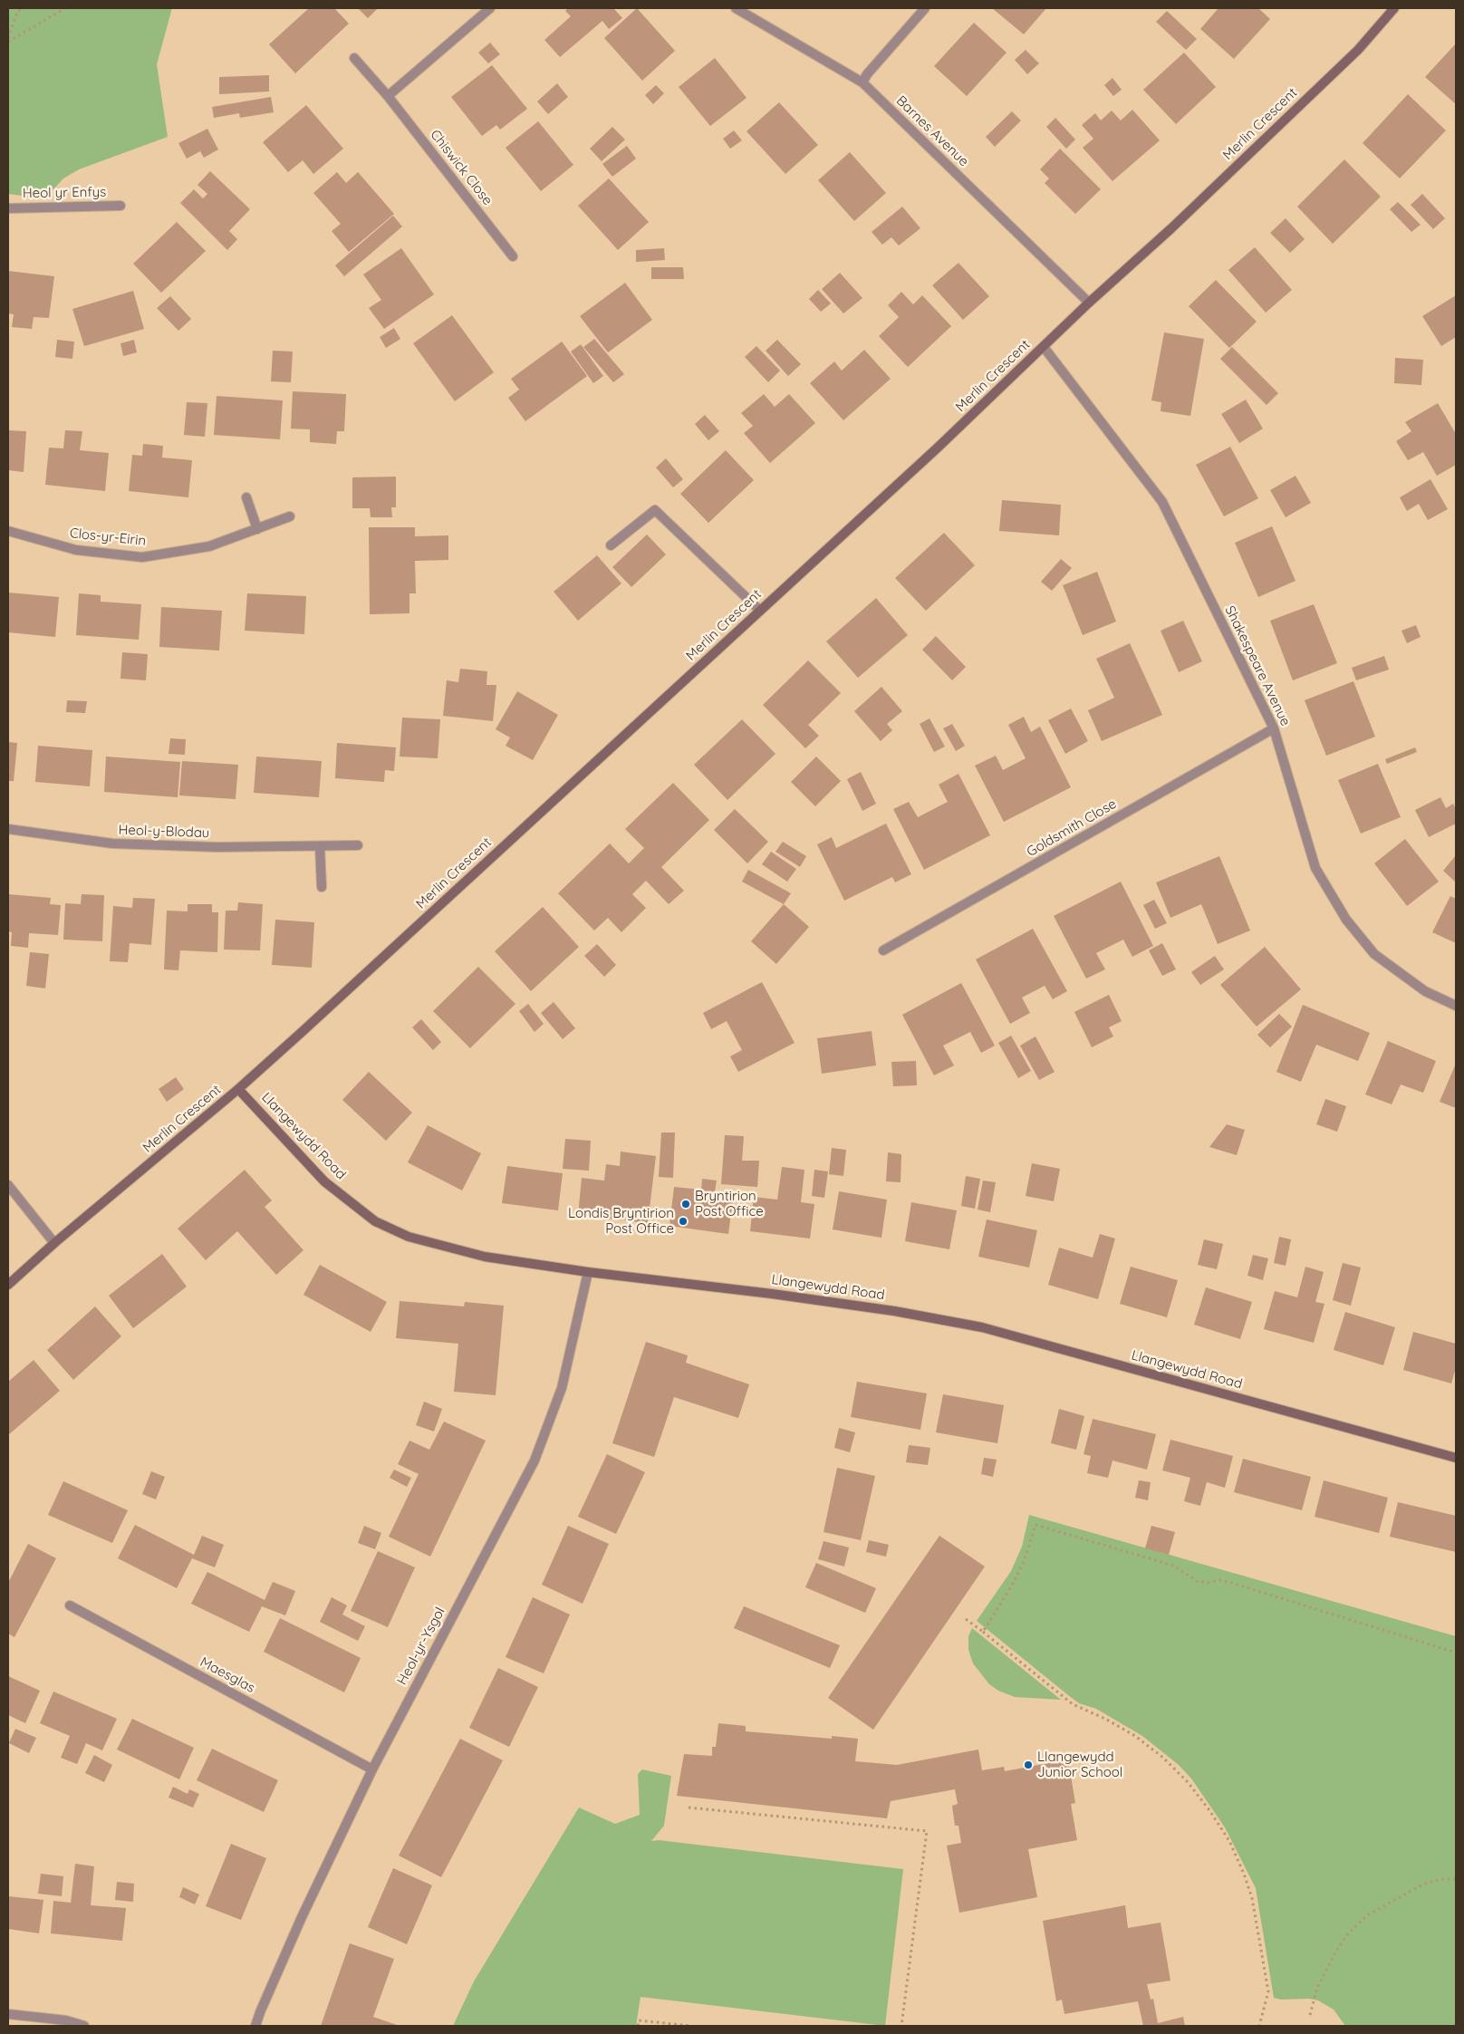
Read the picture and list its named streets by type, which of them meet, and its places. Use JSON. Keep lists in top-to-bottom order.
{
  "streets": {
    "street": [
      "Merlin Crescent",
      "Barnes Avenue",
      "Chiswick Close",
      "Heol yr Enfys",
      "Clos-yr-Eirin",
      "Shakespeare Avenue",
      "Goldsmith Close",
      "Heol-y-Blodau",
      "Llangewydd Road",
      "Heol-yr-Ysgol",
      "Maesglas"
    ]
  },
  "crossings": [
    ["Merlin Crescent", "Barnes Avenue"],
    ["Merlin Crescent", "Shakespeare Avenue"],
    ["Merlin Crescent", "Llangewydd Road"],
    ["Shakespeare Avenue", "Goldsmith Close"],
    ["Llangewydd Road", "Heol-yr-Ysgol"],
    ["Heol-yr-Ysgol", "Maesglas"]
  ],
  "places": ["Bryntirion Post Office", "Londis Bryntirion Post Office", "Llangewydd Junior School"]
}
